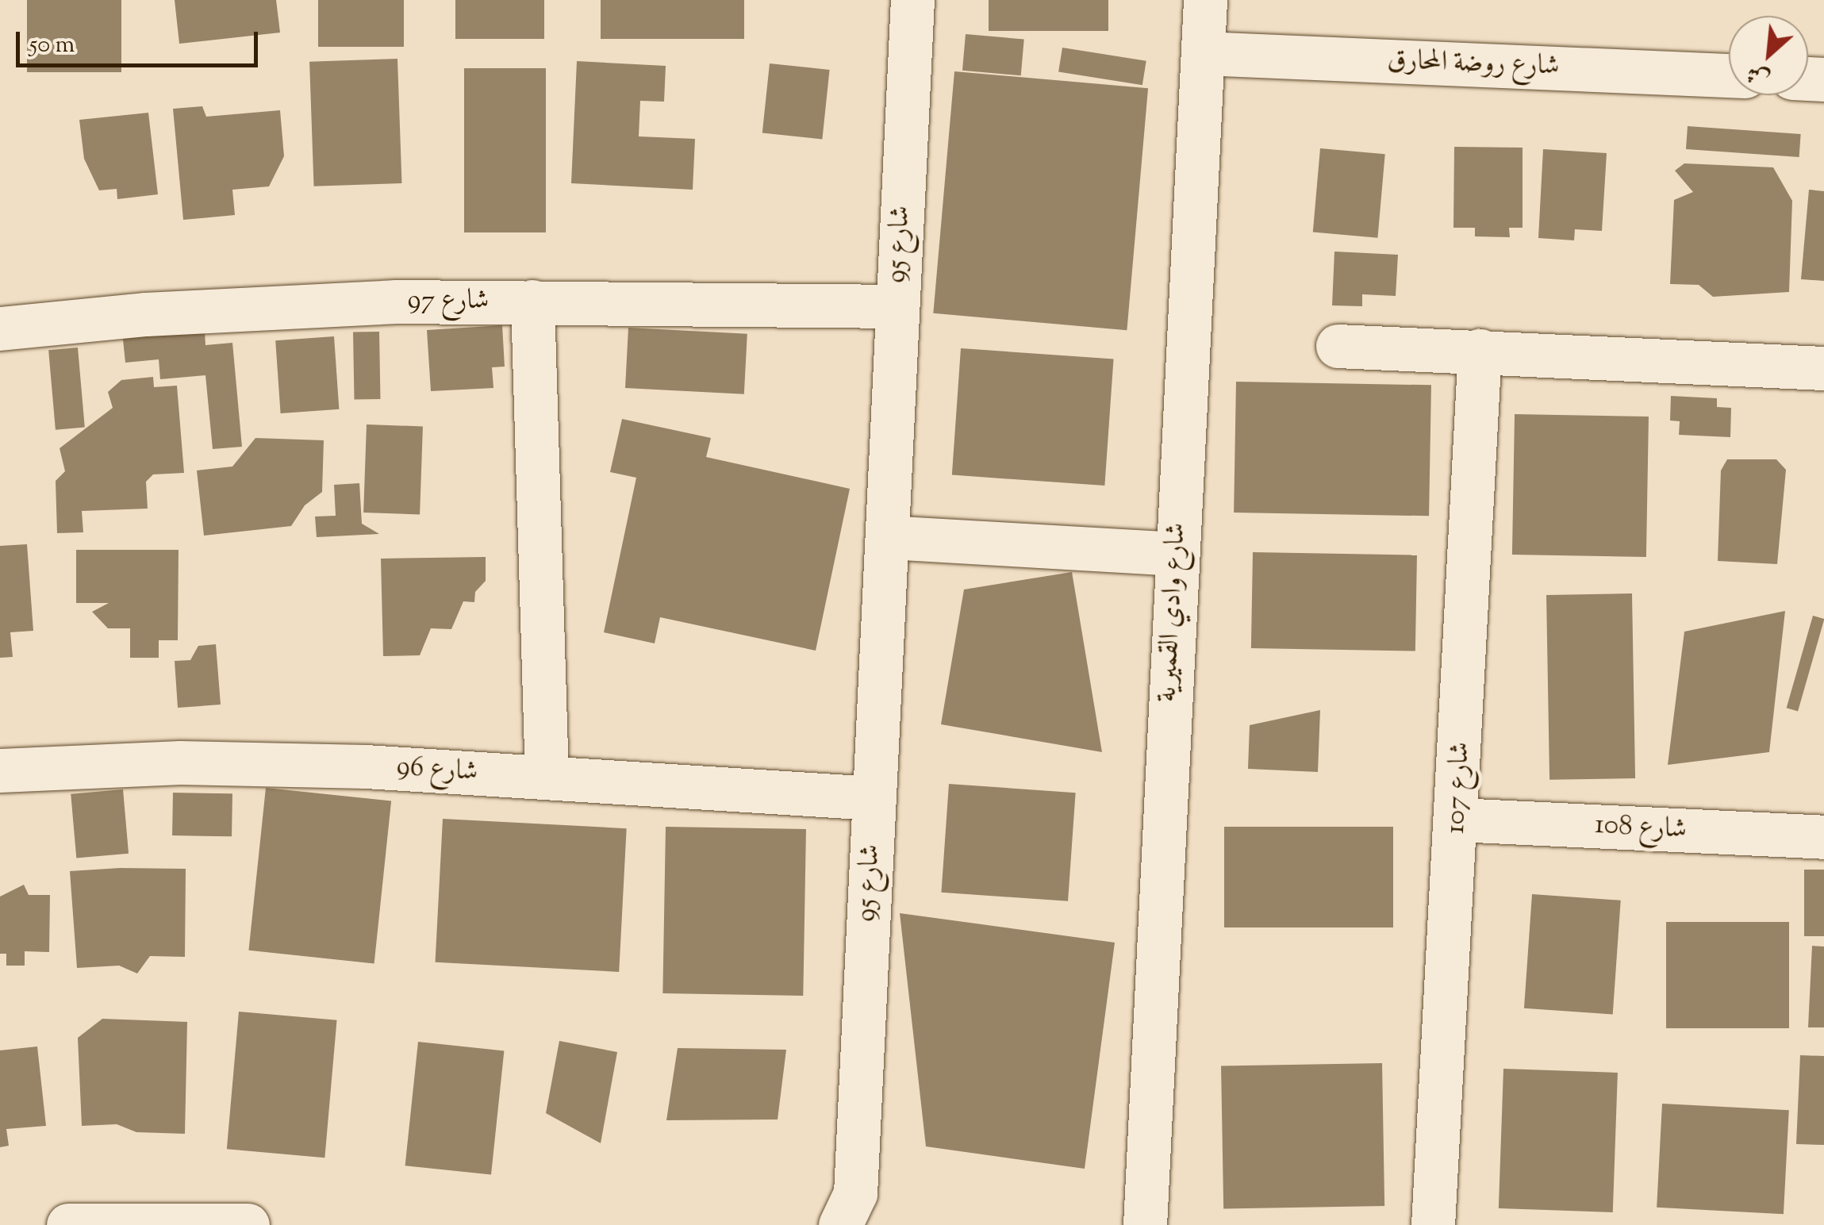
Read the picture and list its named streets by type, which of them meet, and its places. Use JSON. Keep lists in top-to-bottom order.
{
  "streets": {
    "street": [
      "شارع روضة المحارق",
      "شارع 95",
      "شارع 97",
      "شارع وادي القميرية",
      "شارع 96",
      "شارع 107",
      "شارع 108"
    ]
  },
  "crossings": [
    ["شارع روضة المحارق", "شارع وادي القميرية"],
    ["شارع 95", "شارع 97"],
    ["شارع 95", "شارع 96"],
    ["شارع 107", "شارع 108"]
  ],
  "scale_bar": "50 m",
  "north": "bottom left"
}
